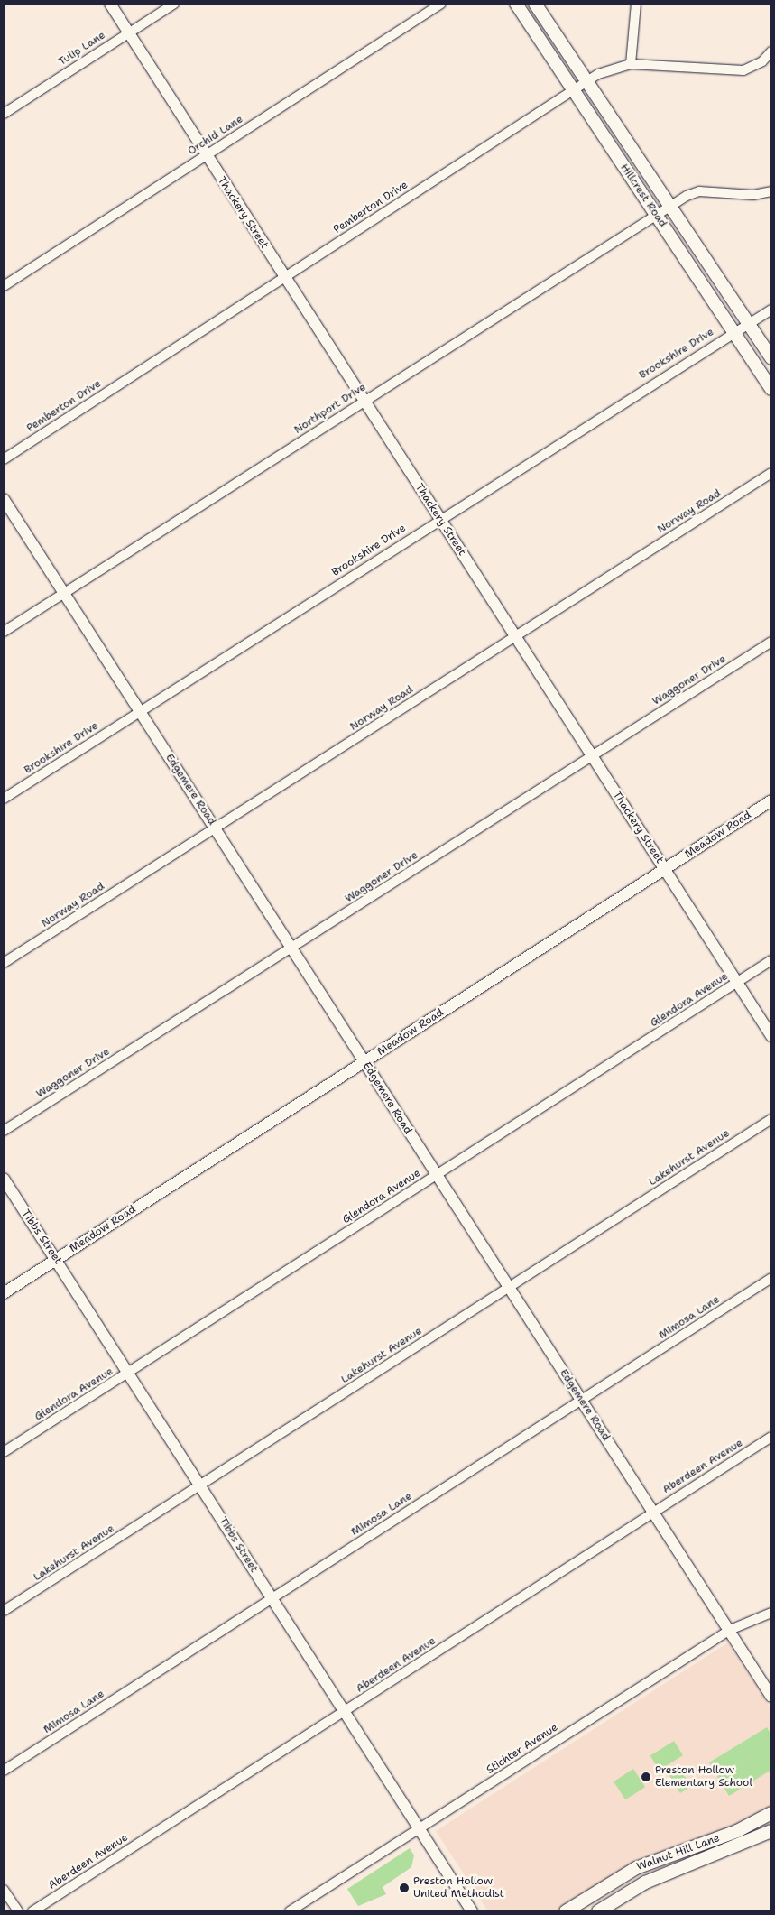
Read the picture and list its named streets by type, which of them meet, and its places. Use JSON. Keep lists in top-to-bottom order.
{
  "streets": {
    "main road": ["Hillcrest Road", "Walnut Hill Lane"],
    "street": [
      "Tulip Lane",
      "Orchid Lane",
      "Pemberton Drive",
      "Thackery Street",
      "Brookshire Drive",
      "Northport Drive",
      "Norway Road",
      "Waggoner Drive",
      "Edgemere Road",
      "Meadow Road",
      "Glendora Avenue",
      "Lakehurst Avenue",
      "Tibbs Street",
      "Mimosa Lane",
      "Aberdeen Avenue",
      "Stichter Avenue"
    ]
  },
  "crossings": [
    ["Tulip Lane", "Thackery Street"],
    ["Orchid Lane", "Thackery Street"],
    ["Hillcrest Road", "Pemberton Drive"],
    ["Hillcrest Road", "Brookshire Drive"],
    ["Hillcrest Road", "Northport Drive"],
    ["Pemberton Drive", "Thackery Street"],
    ["Thackery Street", "Brookshire Drive"],
    ["Thackery Street", "Northport Drive"],
    ["Thackery Street", "Norway Road"],
    ["Thackery Street", "Waggoner Drive"],
    ["Thackery Street", "Meadow Road"],
    ["Thackery Street", "Glendora Avenue"],
    ["Brookshire Drive", "Edgemere Road"],
    ["Northport Drive", "Edgemere Road"],
    ["Norway Road", "Edgemere Road"],
    ["Waggoner Drive", "Edgemere Road"],
    ["Edgemere Road", "Meadow Road"],
    ["Edgemere Road", "Glendora Avenue"],
    ["Edgemere Road", "Lakehurst Avenue"],
    ["Edgemere Road", "Mimosa Lane"],
    ["Edgemere Road", "Aberdeen Avenue"],
    ["Edgemere Road", "Stichter Avenue"],
    ["Meadow Road", "Tibbs Street"],
    ["Glendora Avenue", "Tibbs Street"],
    ["Lakehurst Avenue", "Tibbs Street"],
    ["Tibbs Street", "Mimosa Lane"],
    ["Tibbs Street", "Aberdeen Avenue"],
    ["Tibbs Street", "Stichter Avenue"]
  ],
  "places": ["Preston Hollow Elementary School", "Preston Hollow United Methodist"]
}
